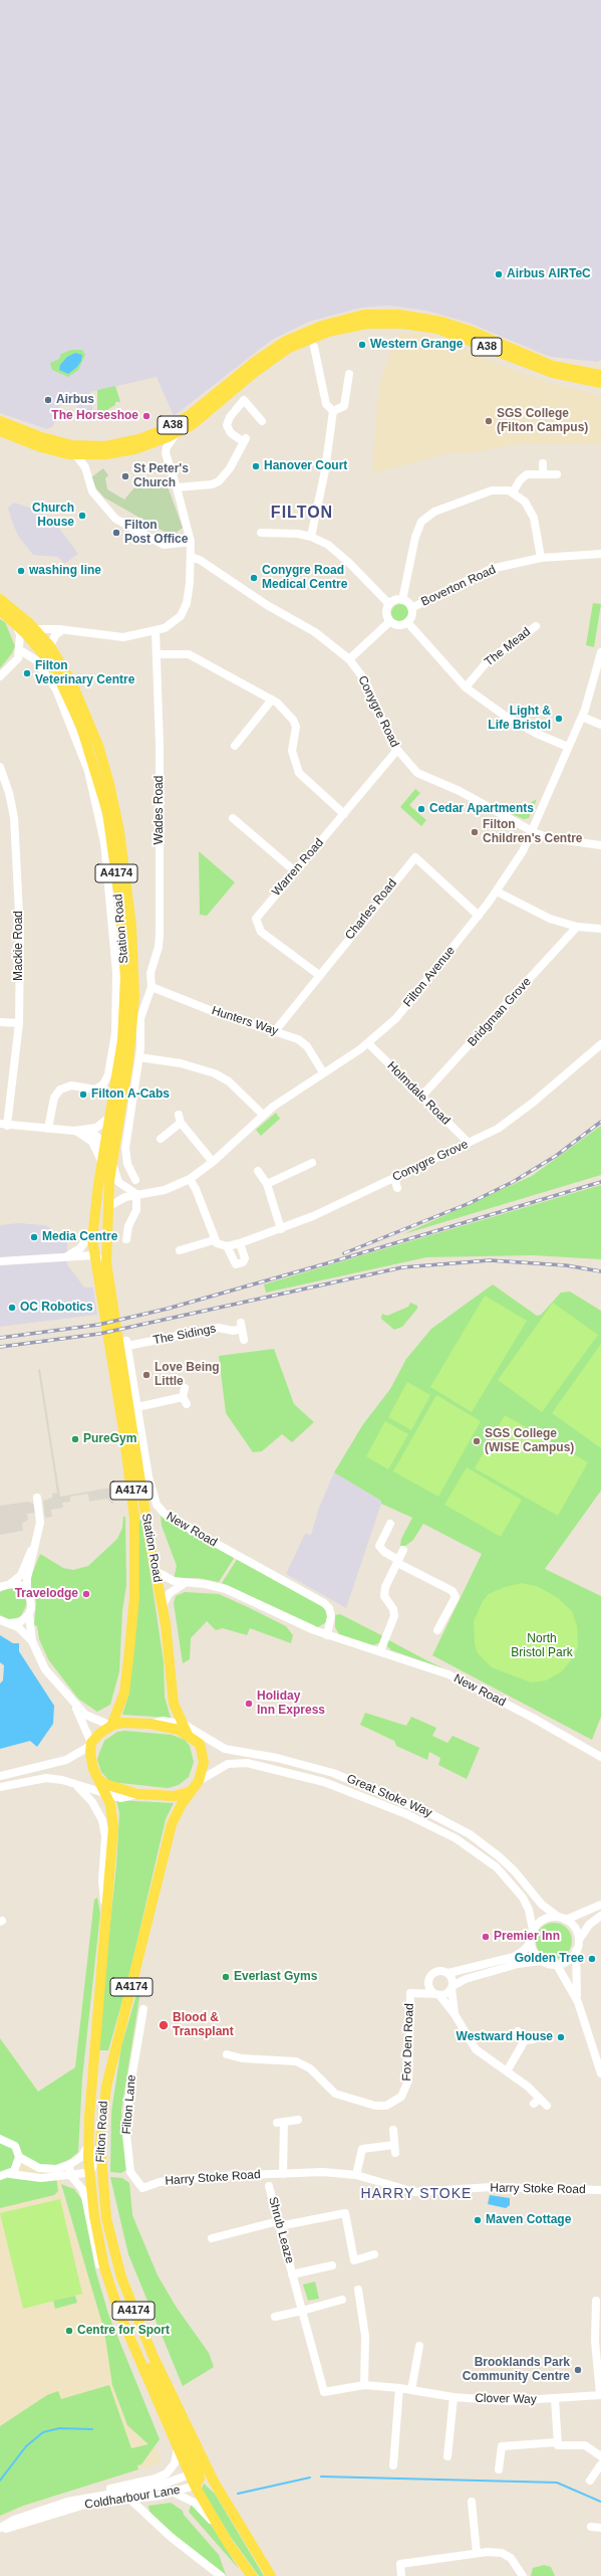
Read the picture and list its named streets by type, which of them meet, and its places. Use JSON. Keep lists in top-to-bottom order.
{
  "streets": {
    "main road": [
      "A38",
      "A4174",
      "Station Road",
      "Filton Road"
    ],
    "street": [
      "Boverton Road",
      "The Mead",
      "Conygre Road",
      "Wades Road",
      "Warren Road",
      "Charles Road",
      "Mackie Road",
      "Filton Avenue",
      "Bridgman Grove",
      "Hunters Way",
      "Holmdale Road",
      "Conygre Grove",
      "The Sidings",
      "New Road",
      "Great Stoke Way",
      "Fox Den Road",
      "Filton Lane",
      "Harry Stoke Road",
      "Shrub Leaze",
      "Clover Way",
      "Coldharbour Lane"
    ]
  },
  "crossings": [
    ["Conygre Road", "Warren Road"],
    ["Conygre Road", "Filton Avenue"],
    ["Wades Road", "Hunters Way"],
    ["Warren Road", "Charles Road"],
    ["A4174", "Station Road"],
    ["A4174", "Filton Road"],
    ["A4174", "Coldharbour Lane"],
    ["Charles Road", "Filton Avenue"],
    ["Charles Road", "Hunters Way"],
    ["Station Road", "Filton Avenue"],
    ["Station Road", "New Road"],
    ["Station Road", "Great Stoke Way"],
    ["Station Road", "Filton Road"],
    ["Filton Avenue", "Hunters Way"],
    ["Filton Avenue", "Holmdale Road"],
    ["Bridgman Grove", "Holmdale Road"],
    ["Holmdale Road", "Conygre Grove"],
    ["The Sidings", "New Road"],
    ["Great Stoke Way", "Filton Road"],
    ["Filton Lane", "Harry Stoke Road"],
    ["Filton Road", "Coldharbour Lane"],
    ["Shrub Leaze", "Clover Way"]
  ],
  "districts": ["FILTON", "HARRY STOKE"],
  "parks": ["North Bristol Park"],
  "places": [
    "Airbus AIRTeC",
    "Western Grange",
    "Airbus",
    "The Horseshoe",
    "SGS College (Filton Campus)",
    "Hanover Court",
    "St Peter's Church",
    "Church House",
    "Filton Post Office",
    "washing line",
    "Conygre Road Medical Centre",
    "Filton Veterinary Centre",
    "Light & Life Bristol",
    "Cedar Apartments",
    "Filton Children's Centre",
    "Filton A-Cabs",
    "Media Centre",
    "OC Robotics",
    "Love Being Little",
    "PureGym",
    "SGS College (WISE Campus)",
    "Travelodge",
    "Holiday Inn Express",
    "Premier Inn",
    "Golden Tree",
    "Everlast Gyms",
    "Blood & Transplant",
    "Westward House",
    "Maven Cottage",
    "Centre for Sport",
    "Brooklands Park Community Centre"
  ]
}
